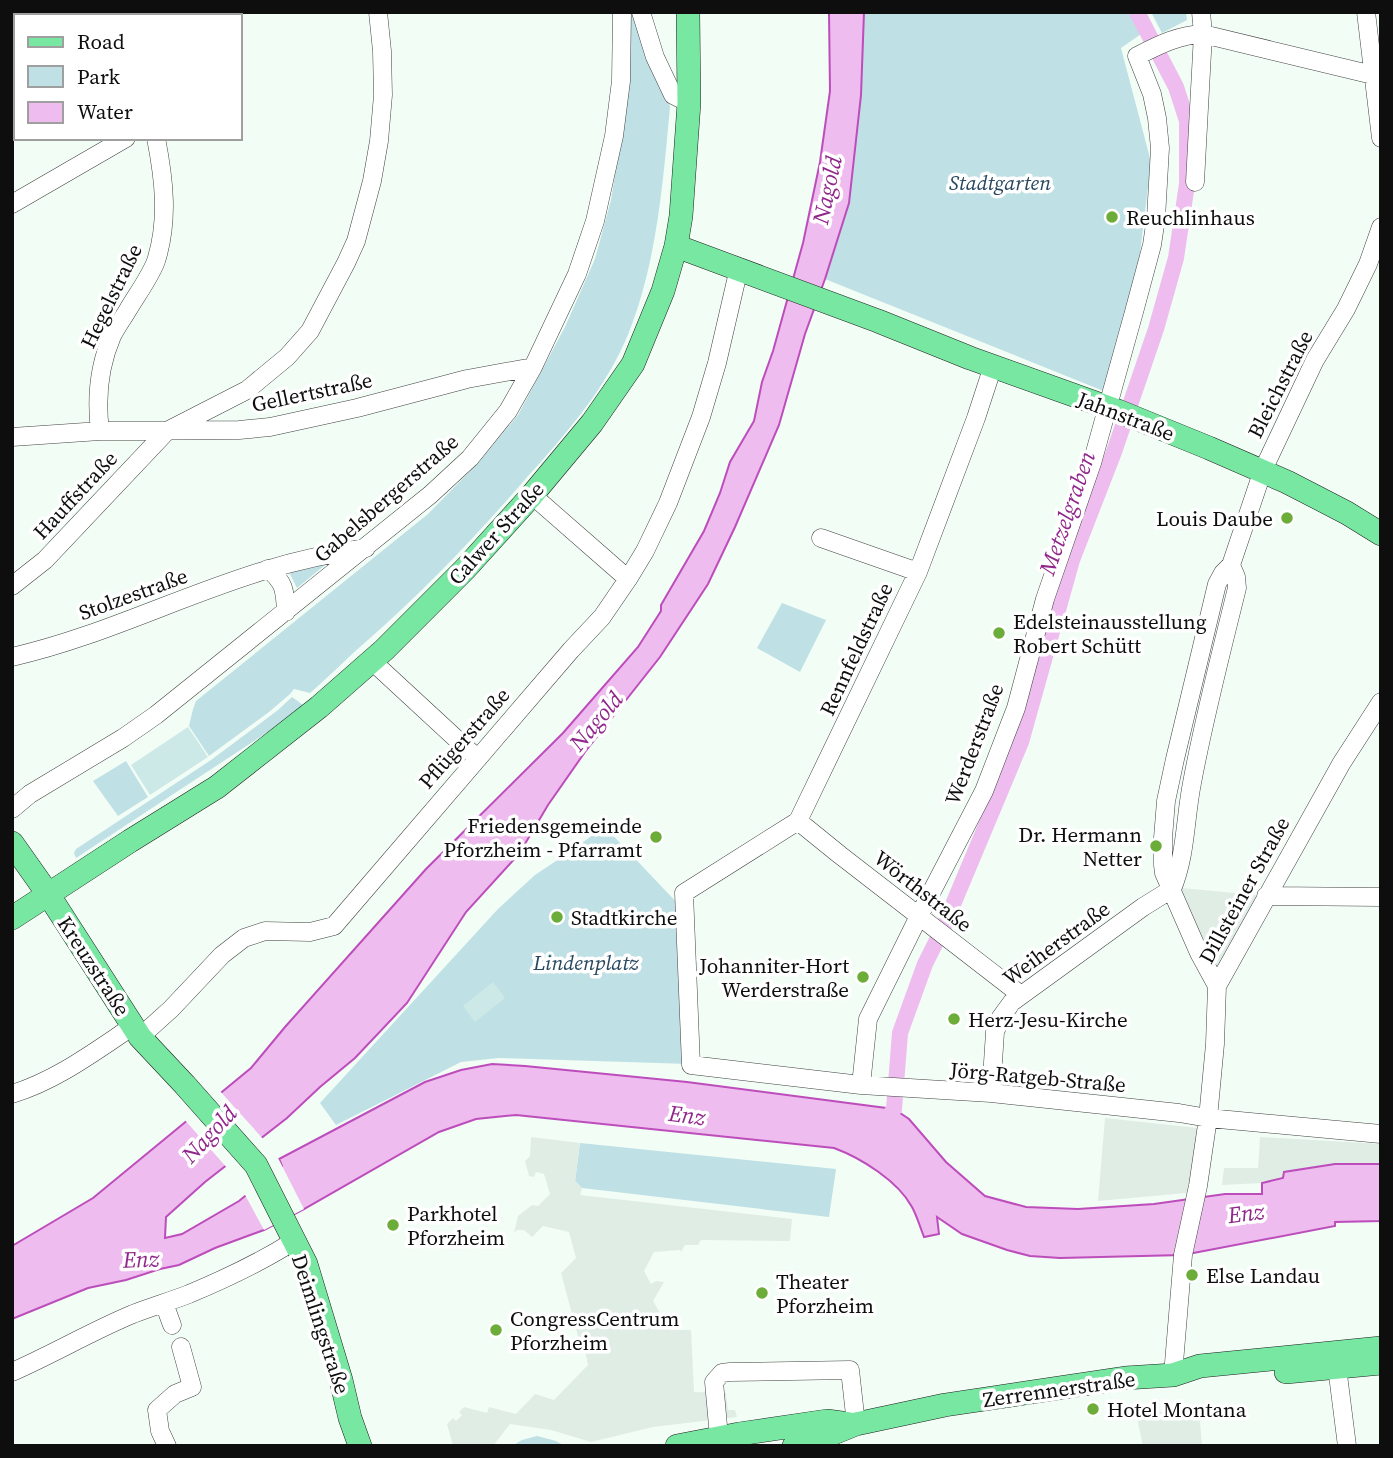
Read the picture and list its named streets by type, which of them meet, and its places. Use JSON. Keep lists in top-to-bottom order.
{
  "streets": {
    "main road": [
      "Jahnstraße",
      "Calwer Straße",
      "Kreuzstraße",
      "Deimlingstraße",
      "Zerrennerstraße"
    ],
    "street": [
      "Hegelstraße",
      "Bleichstraße",
      "Gellertstraße",
      "Hauffstraße",
      "Gabelsbergerstraße",
      "Stolzestraße",
      "Rennfeldstraße",
      "Pflügerstraße",
      "Werderstraße",
      "Dillsteiner Straße",
      "Wörthstraße",
      "Weiherstraße",
      "Jörg-Ratgeb-Straße"
    ]
  },
  "crossings": [
    ["Hegelstraße", "Gellertstraße"],
    ["Bleichstraße", "Jahnstraße"],
    ["Bleichstraße", "Dillsteiner Straße"],
    ["Bleichstraße", "Weiherstraße"],
    ["Gellertstraße", "Hauffstraße"],
    ["Gellertstraße", "Gabelsbergerstraße"],
    ["Jahnstraße", "Rennfeldstraße"],
    ["Jahnstraße", "Pflügerstraße"],
    ["Jahnstraße", "Werderstraße"],
    ["Gabelsbergerstraße", "Stolzestraße"],
    ["Calwer Straße", "Kreuzstraße"],
    ["Rennfeldstraße", "Wörthstraße"],
    ["Rennfeldstraße", "Jörg-Ratgeb-Straße"],
    ["Pflügerstraße", "Kreuzstraße"],
    ["Werderstraße", "Wörthstraße"],
    ["Werderstraße", "Jörg-Ratgeb-Straße"],
    ["Dillsteiner Straße", "Jörg-Ratgeb-Straße"],
    ["Dillsteiner Straße", "Zerrennerstraße"],
    ["Wörthstraße", "Weiherstraße"],
    ["Wörthstraße", "Jörg-Ratgeb-Straße"],
    ["Weiherstraße", "Jörg-Ratgeb-Straße"],
    ["Kreuzstraße", "Deimlingstraße"]
  ],
  "water": ["Nagold", "Metzelgraben", "Enz"],
  "parks": ["Stadtgarten", "Lindenplatz"],
  "places": [
    "Reuchlinhaus",
    "Louis Daube",
    "Edelsteinausstellung Robert Schütt",
    "Friedensgemeinde Pforzheim - Pfarramt",
    "Dr. Hermann Netter",
    "Stadtkirche",
    "Johanniter-Hort Werderstraße",
    "Herz-Jesu-Kirche",
    "Parkhotel Pforzheim",
    "Else Landau",
    "Theater Pforzheim",
    "CongressCentrum Pforzheim",
    "Hotel Montana"
  ],
  "legend": ["Road", "Park", "Water"]
}
